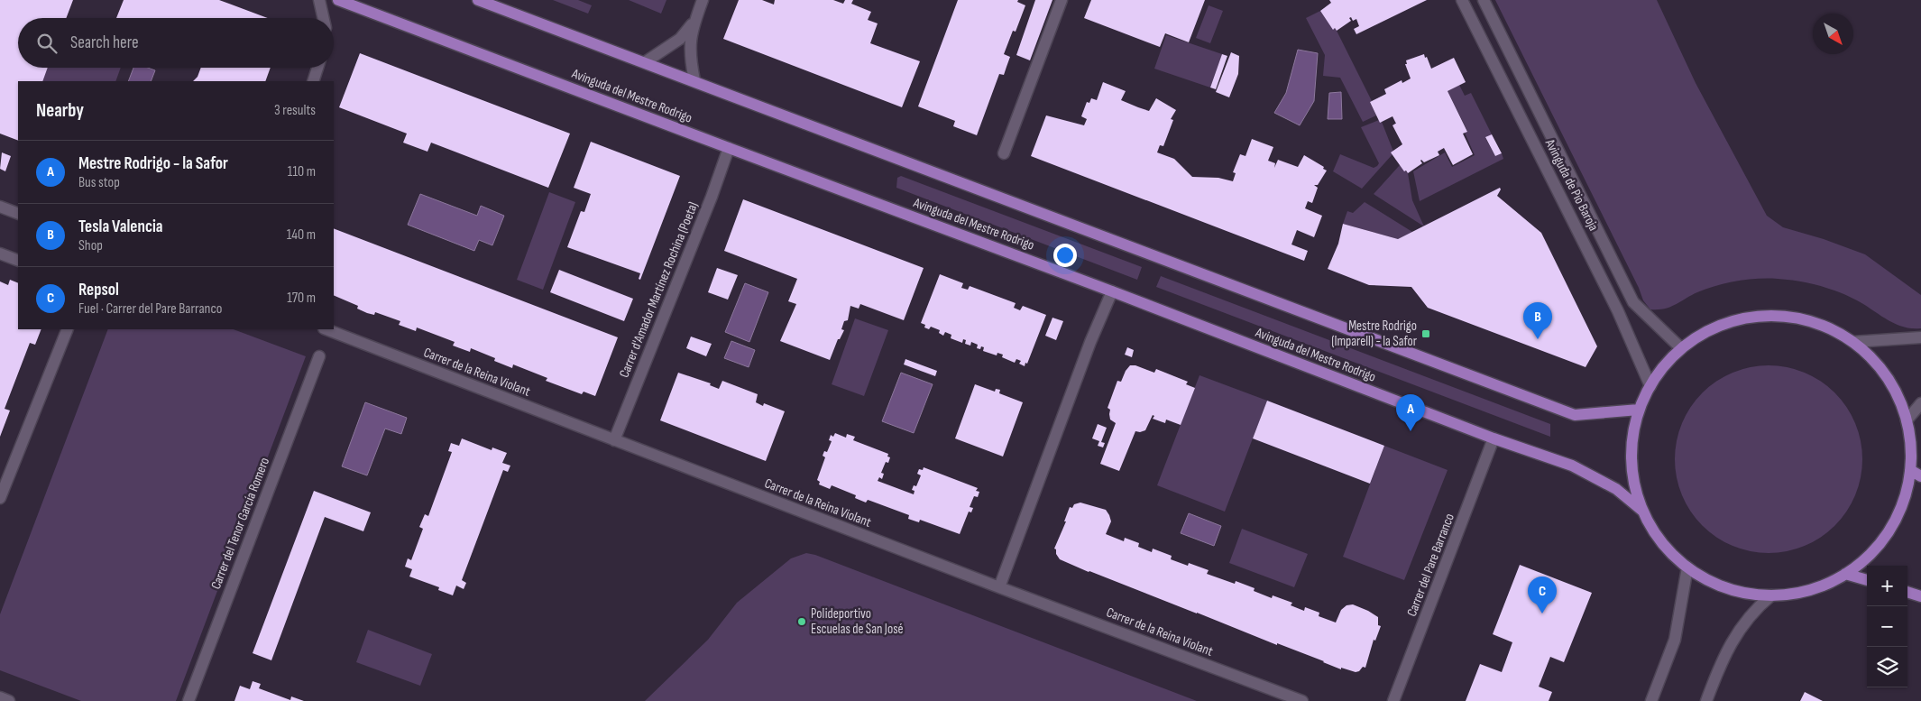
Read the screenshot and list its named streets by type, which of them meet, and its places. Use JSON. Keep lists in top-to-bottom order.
{
  "streets": {
    "main road": ["Avinguda del Mestre Rodrigo"],
    "street": [
      "Avinguda de Pio Baroja",
      "Carrer d'Amador Martínez Rochina (Poeta)",
      "Carrer de la Reina Violant",
      "Carrer del Tenor García Romero",
      "Carrer del Pare Barranco"
    ]
  },
  "crossings": [
    ["Avinguda del Mestre Rodrigo", "Carrer d'Amador Martínez Rochina (Poeta)"],
    ["Avinguda del Mestre Rodrigo", "Carrer del Pare Barranco"],
    ["Carrer d'Amador Martínez Rochina (Poeta)", "Carrer de la Reina Violant"]
  ],
  "places": {
    "transit": ["Mestre Rodrigo (Imparell) - la Safor"],
    "other": ["Polideportivo Escuelas de San José"]
  },
  "north": "bottom right",
  "page": {
    "search": "Search here",
    "heading": ["Nearby", "3 results"],
    "list": [
      {
        "mark": "A",
        "name": "Mestre Rodrigo - la Safor",
        "note": "Bus stop",
        "value": "110 m"
      },
      {
        "mark": "B",
        "name": "Tesla Valencia",
        "note": "Shop",
        "value": "140 m"
      },
      {
        "mark": "C",
        "name": "Repsol",
        "note": "Fuel · Carrer del Pare Barranco",
        "value": "170 m"
      }
    ],
    "pins": ["B", "A", "C"],
    "map_buttons": ["+", "−"]
  }
}
